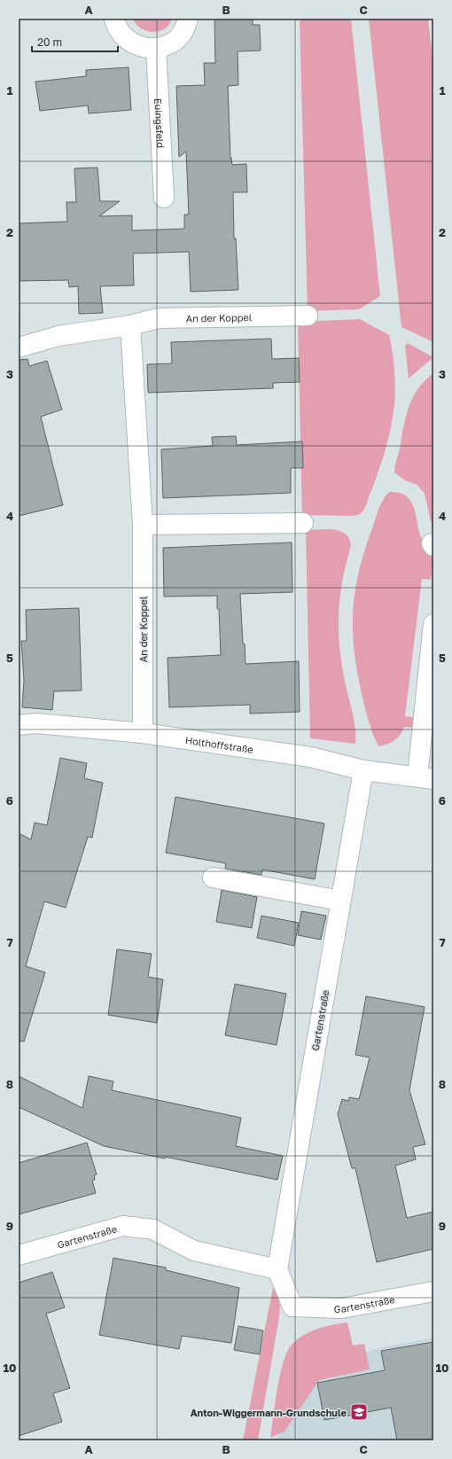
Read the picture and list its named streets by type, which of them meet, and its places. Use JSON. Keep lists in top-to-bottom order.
{
  "streets": {
    "street": [
      "Euingsfeld",
      "An der Koppel",
      "Holthoffstraße",
      "Gartenstraße"
    ]
  },
  "crossings": [
    ["An der Koppel", "Holthoffstraße"],
    ["Holthoffstraße", "Gartenstraße"]
  ],
  "places": {
    "school or university": ["Anton-Wiggermann-Grundschule"]
  },
  "scale_bar": "20 m",
  "grid": {
    "columns": ["A", "B", "C"],
    "rows": [
      "1",
      "2",
      "3",
      "4",
      "5",
      "6",
      "7",
      "8",
      "9",
      "10"
    ]
  }
}
